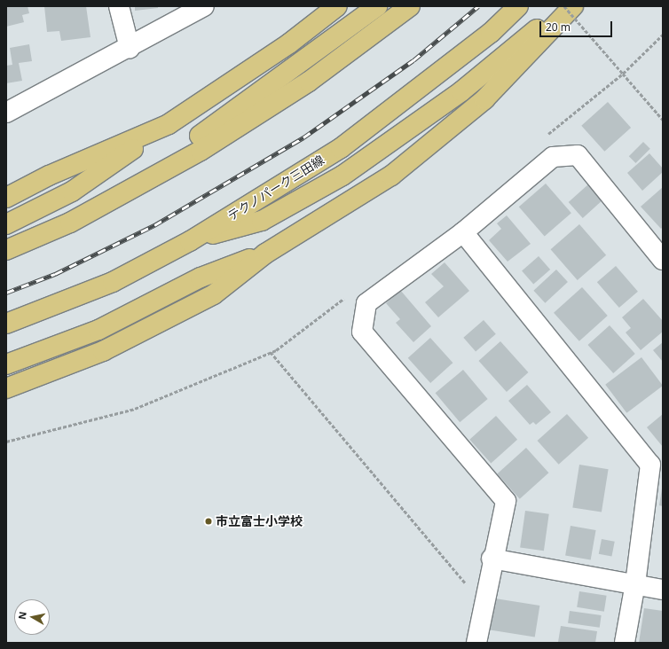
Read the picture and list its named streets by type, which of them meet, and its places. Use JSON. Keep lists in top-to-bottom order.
{
  "streets": {
    "main road": ["テクノパーク三田線"]
  },
  "places": ["市立富士小学校"],
  "scale_bar": "20 m",
  "north": "left"
}
